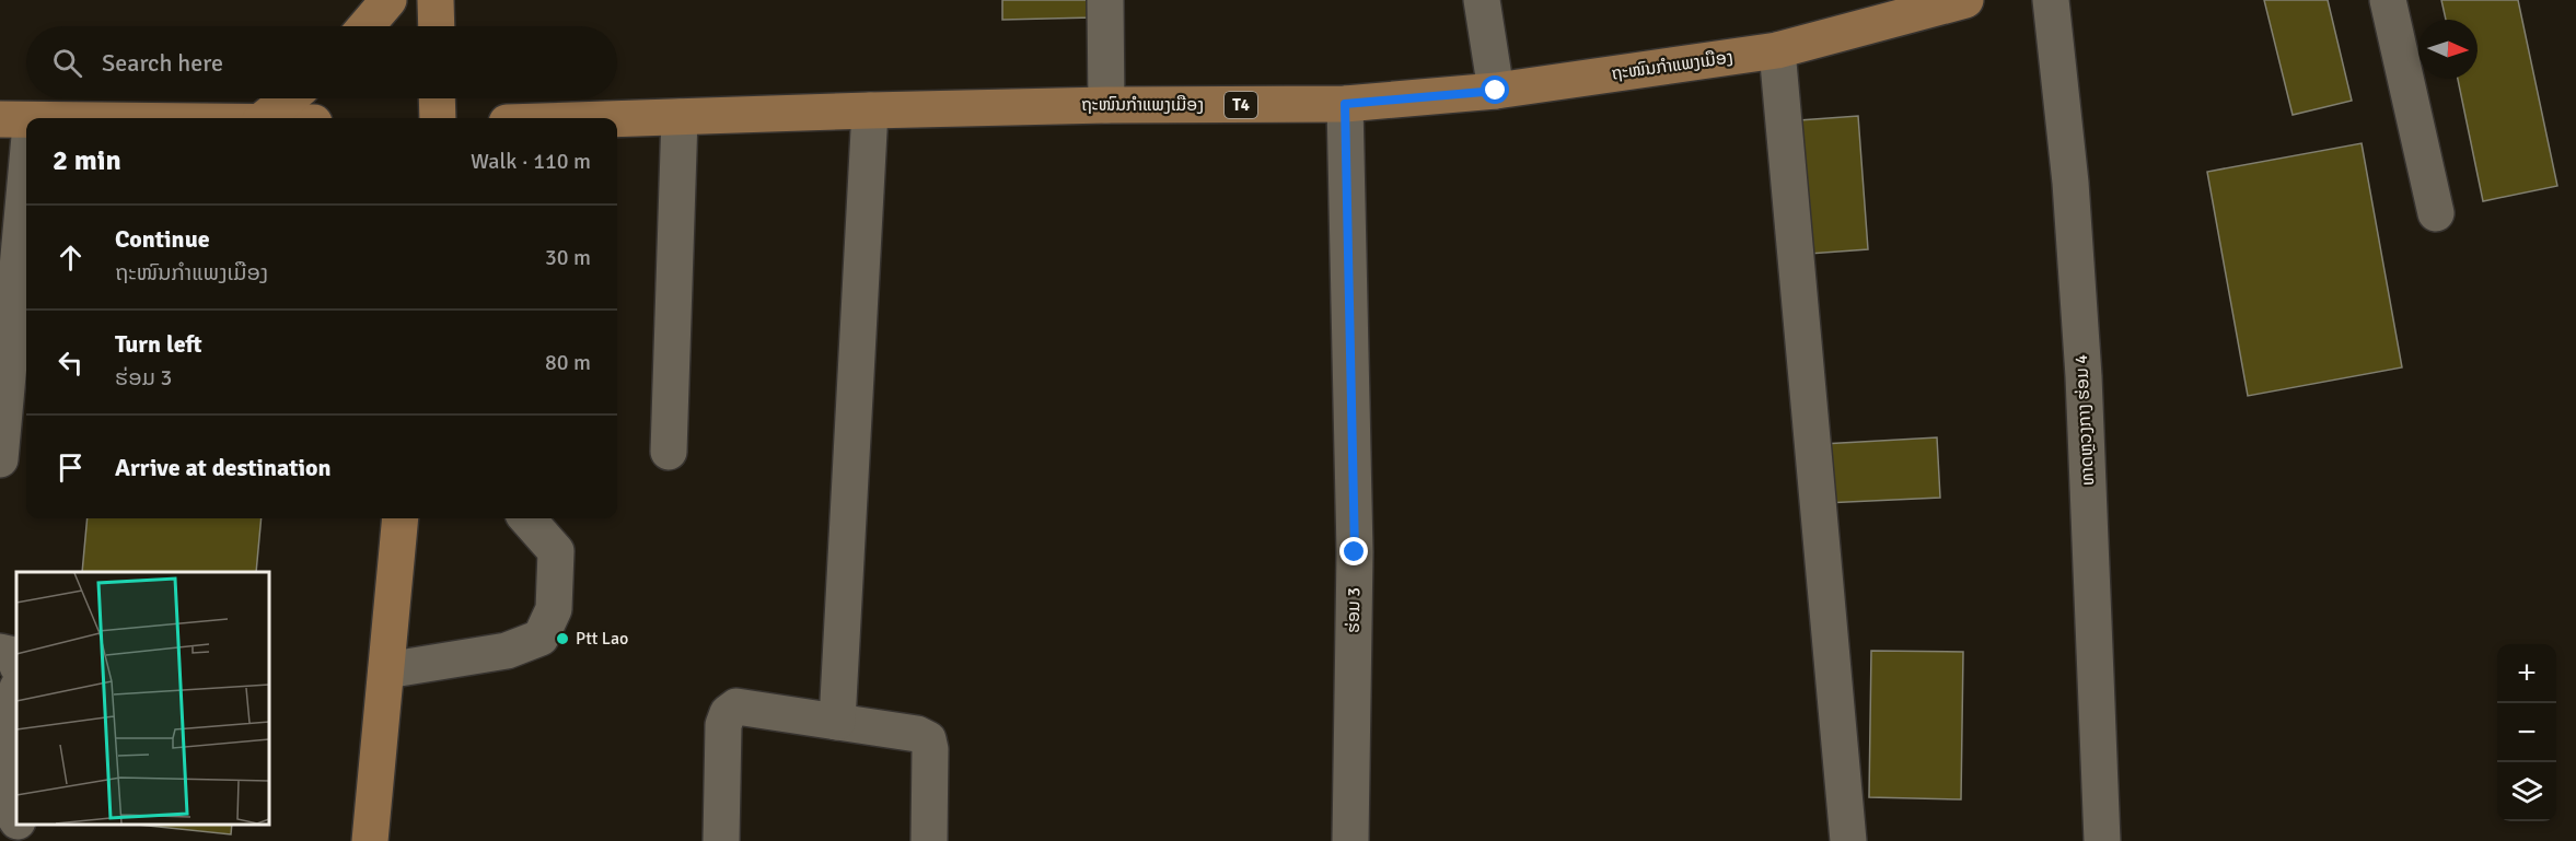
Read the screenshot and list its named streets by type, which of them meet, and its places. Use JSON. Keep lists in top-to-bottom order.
{
  "streets": {
    "main road": ["ຖະໜົນກຳແພງເມືອງ", "T4"],
    "street": ["ທາດຫຼວງກາງ ຮ່ອມ 4", "ຮ່ອມ 3"]
  },
  "crossings": [
    ["ຖະໜົນກຳແພງເມືອງ", "ຮ່ອມ 3"]
  ],
  "places": ["Ptt Lao"],
  "north": "right",
  "page": {
    "search": "Search here",
    "heading": ["2 min", "Walk · 110 m"],
    "list": [
      ["Continue", "ຖະໜົນກຳແພງເມືອງ", "30 m"],
      ["Turn left", "ຮ່ອມ 3", "80 m"],
      "Arrive at destination"
    ],
    "map_buttons": ["+", "−"]
  }
}
